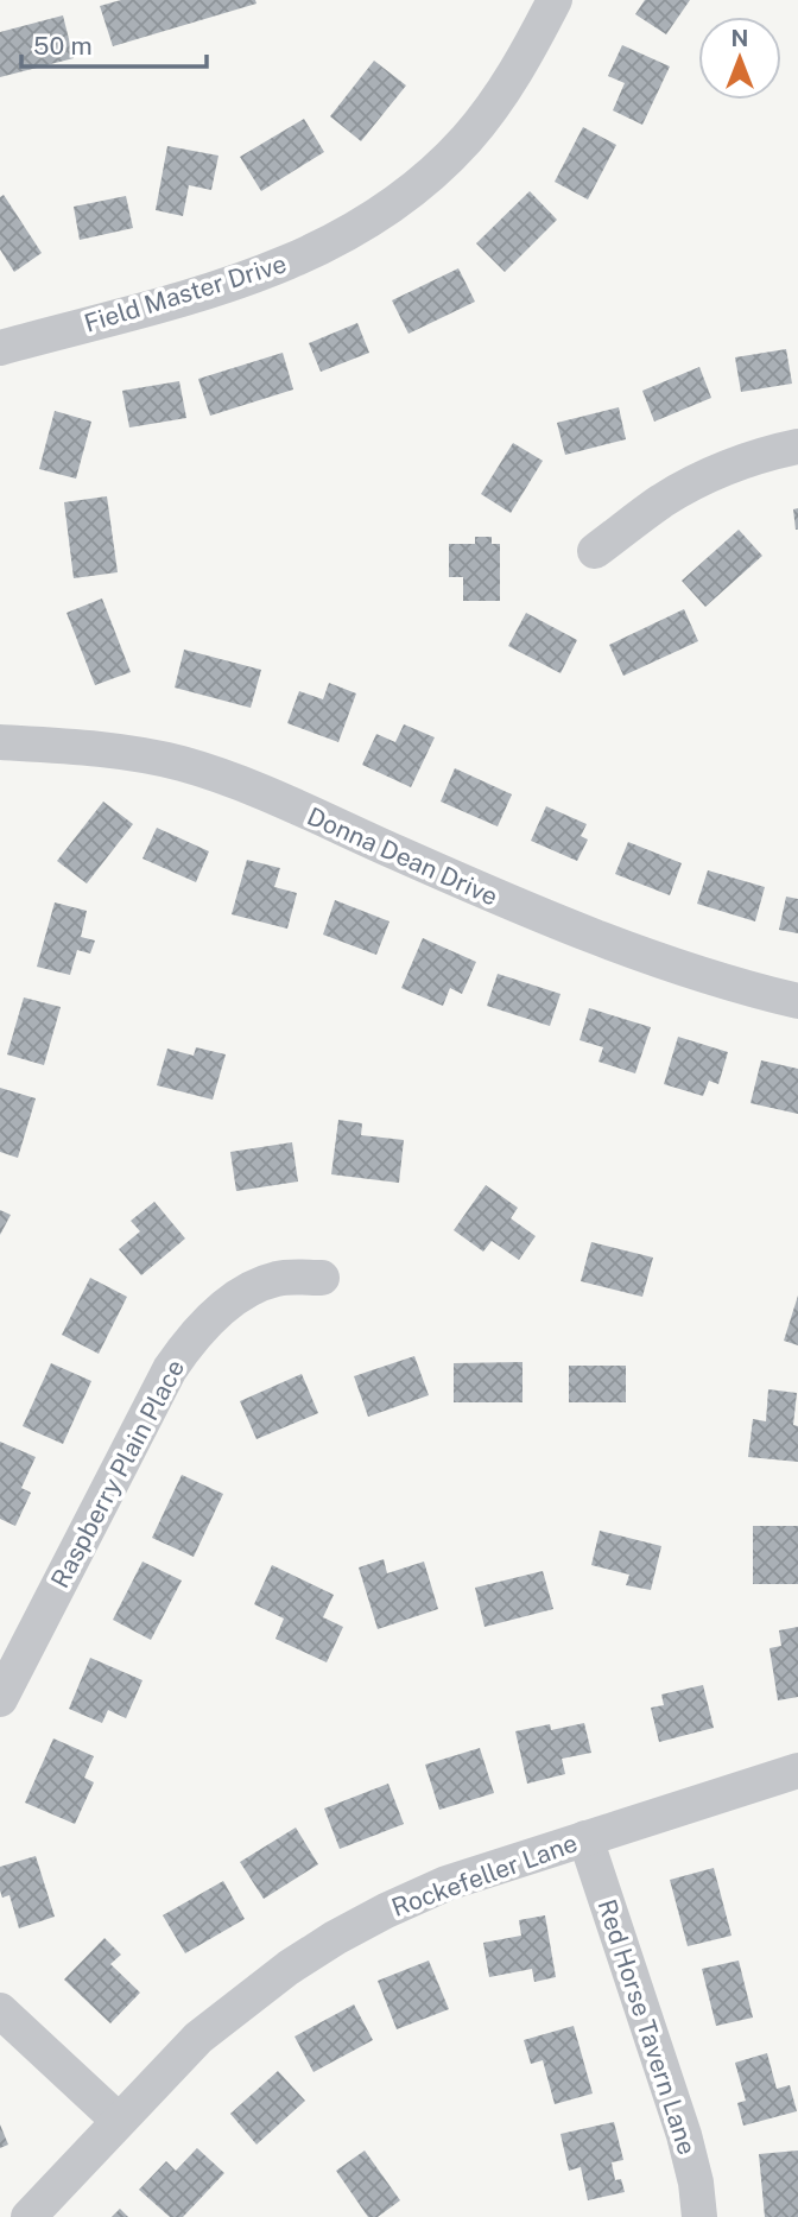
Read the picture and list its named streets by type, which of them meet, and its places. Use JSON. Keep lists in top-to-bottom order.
{
  "streets": {
    "street": [
      "Field Master Drive",
      "Donna Dean Drive",
      "Raspberry Plain Place",
      "Rockefeller Lane",
      "Red Horse Tavern Lane"
    ]
  },
  "crossings": [
    ["Rockefeller Lane", "Red Horse Tavern Lane"]
  ],
  "scale_bar": "50 m",
  "north": "top"
}
